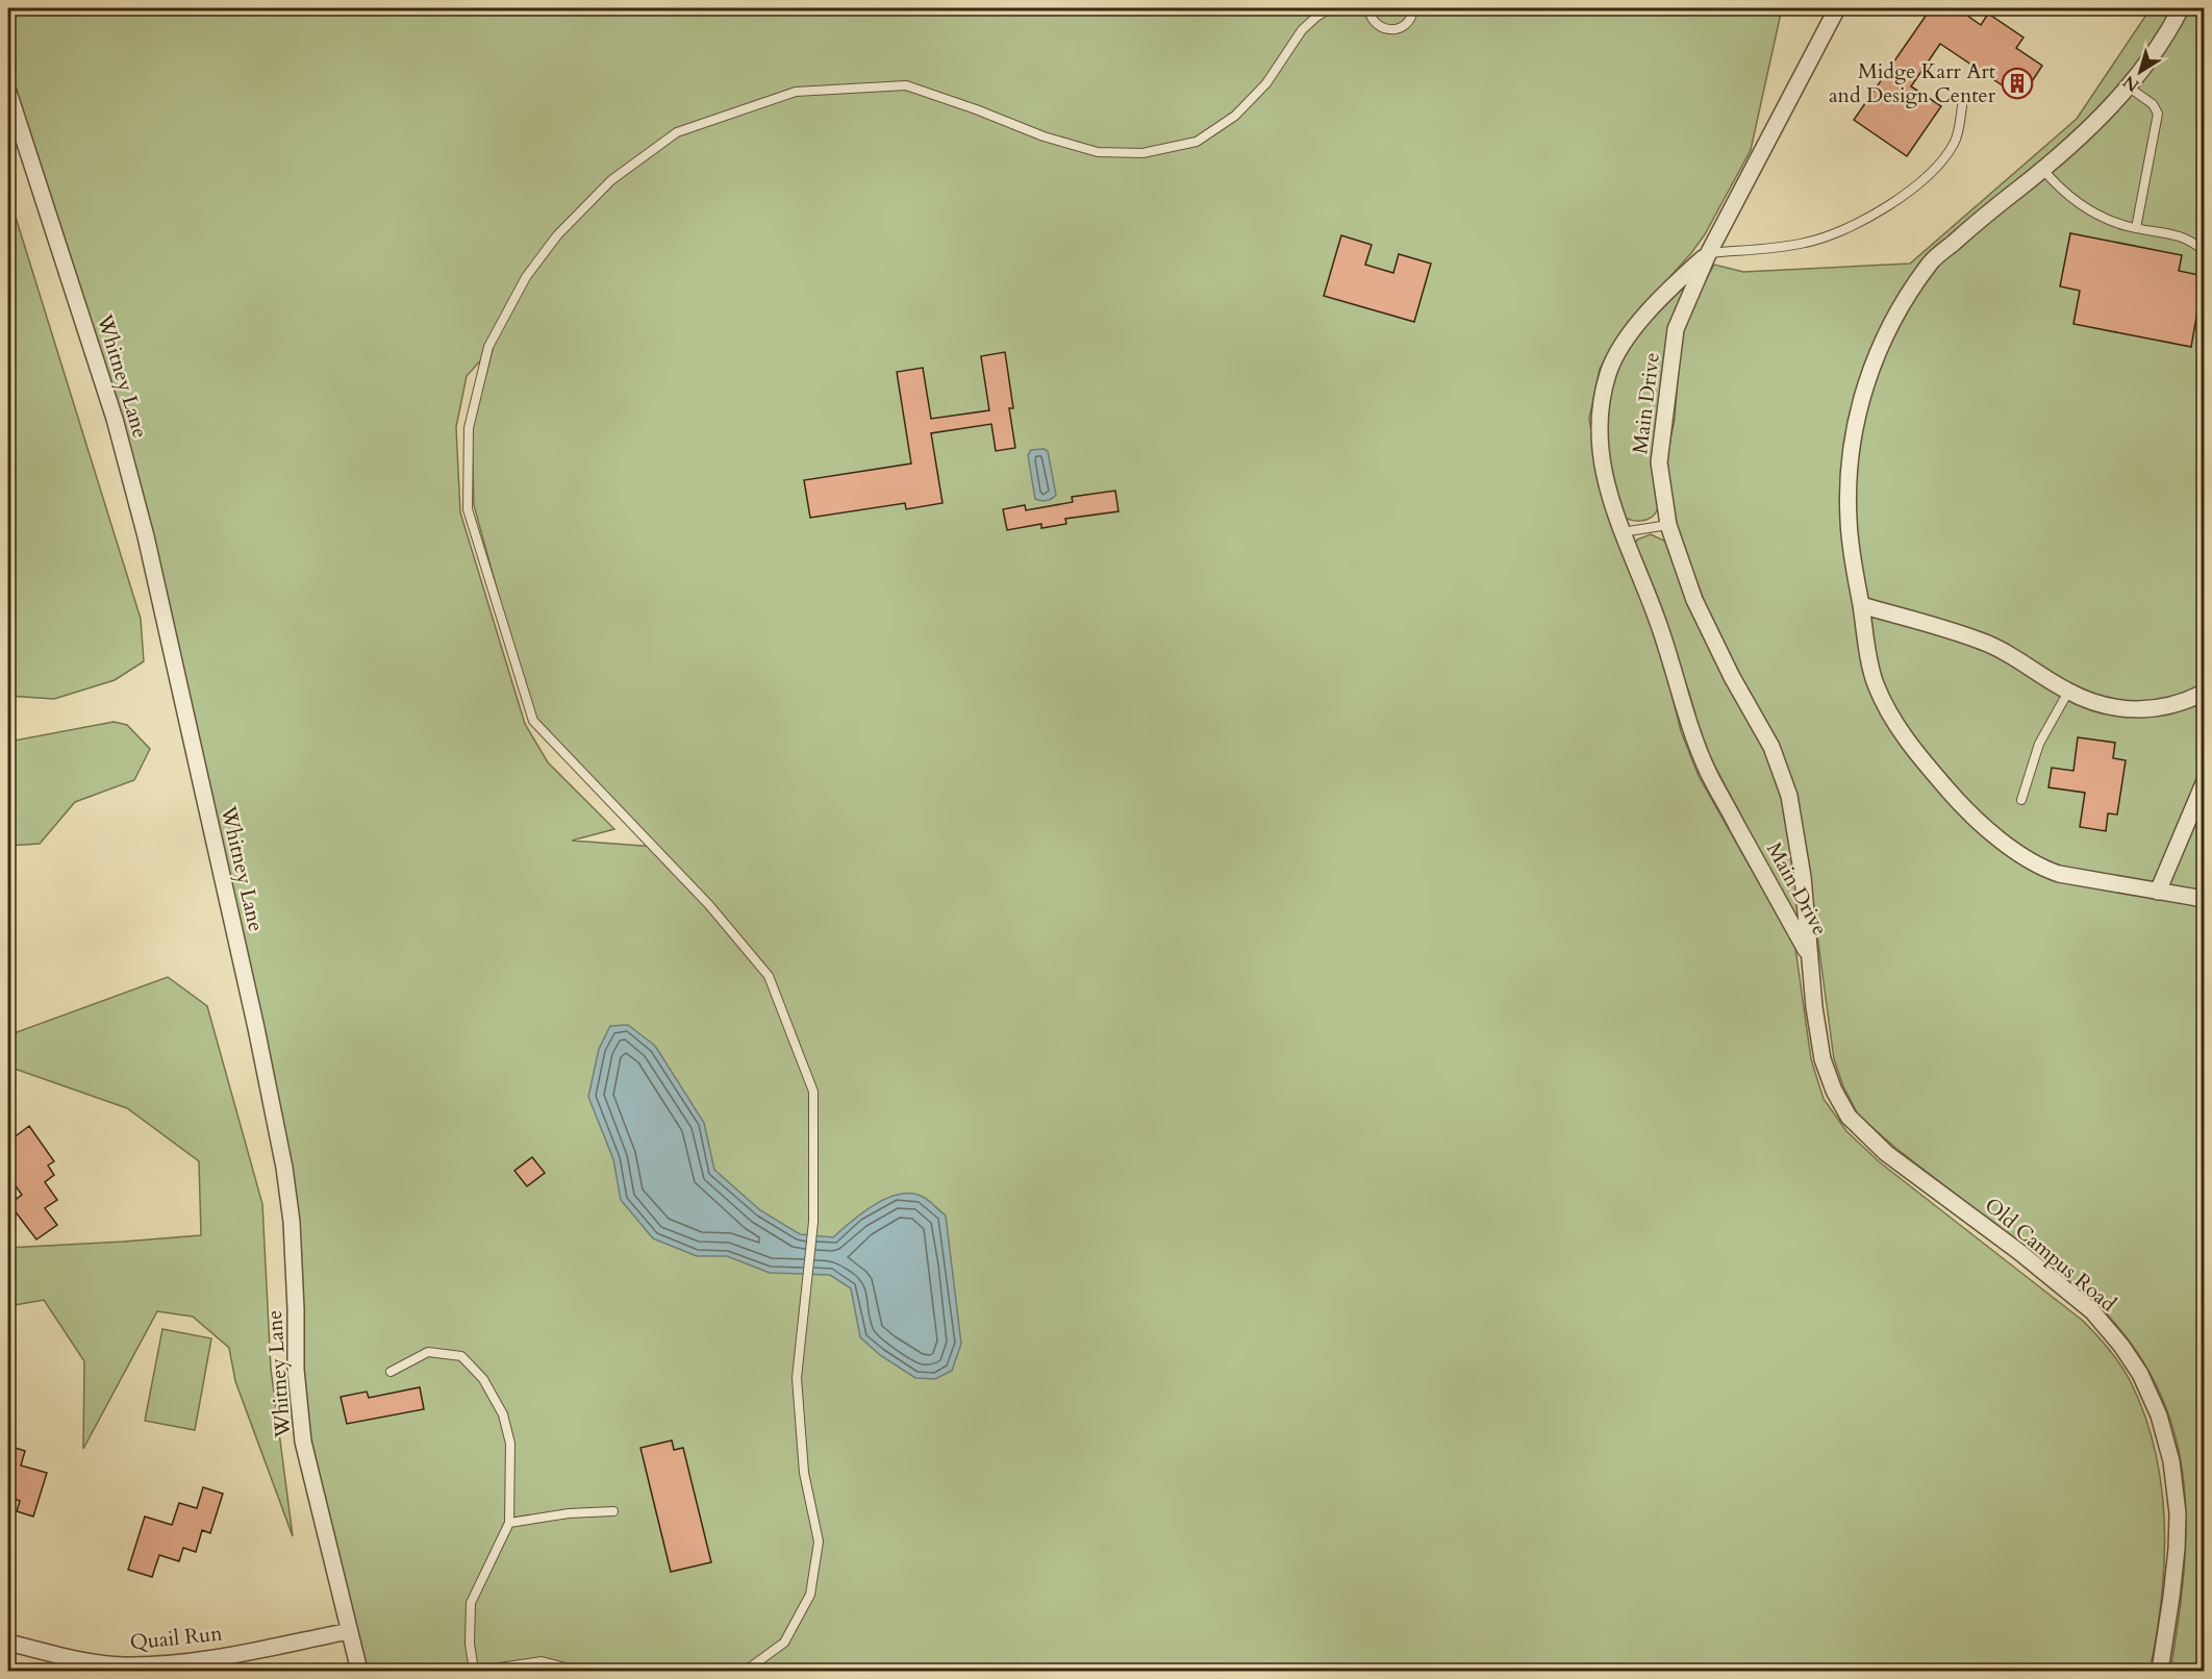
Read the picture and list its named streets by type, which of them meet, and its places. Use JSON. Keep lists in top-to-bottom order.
{
  "streets": {
    "street": [
      "Whitney Lane",
      "Main Drive",
      "Old Campus Road",
      "Quail Run"
    ]
  },
  "crossings": [
    ["Whitney Lane", "Quail Run"],
    ["Main Drive", "Old Campus Road"]
  ],
  "places": {
    "building": ["Midge Karr Art and Design Center"]
  },
  "north": "bottom left"
}
